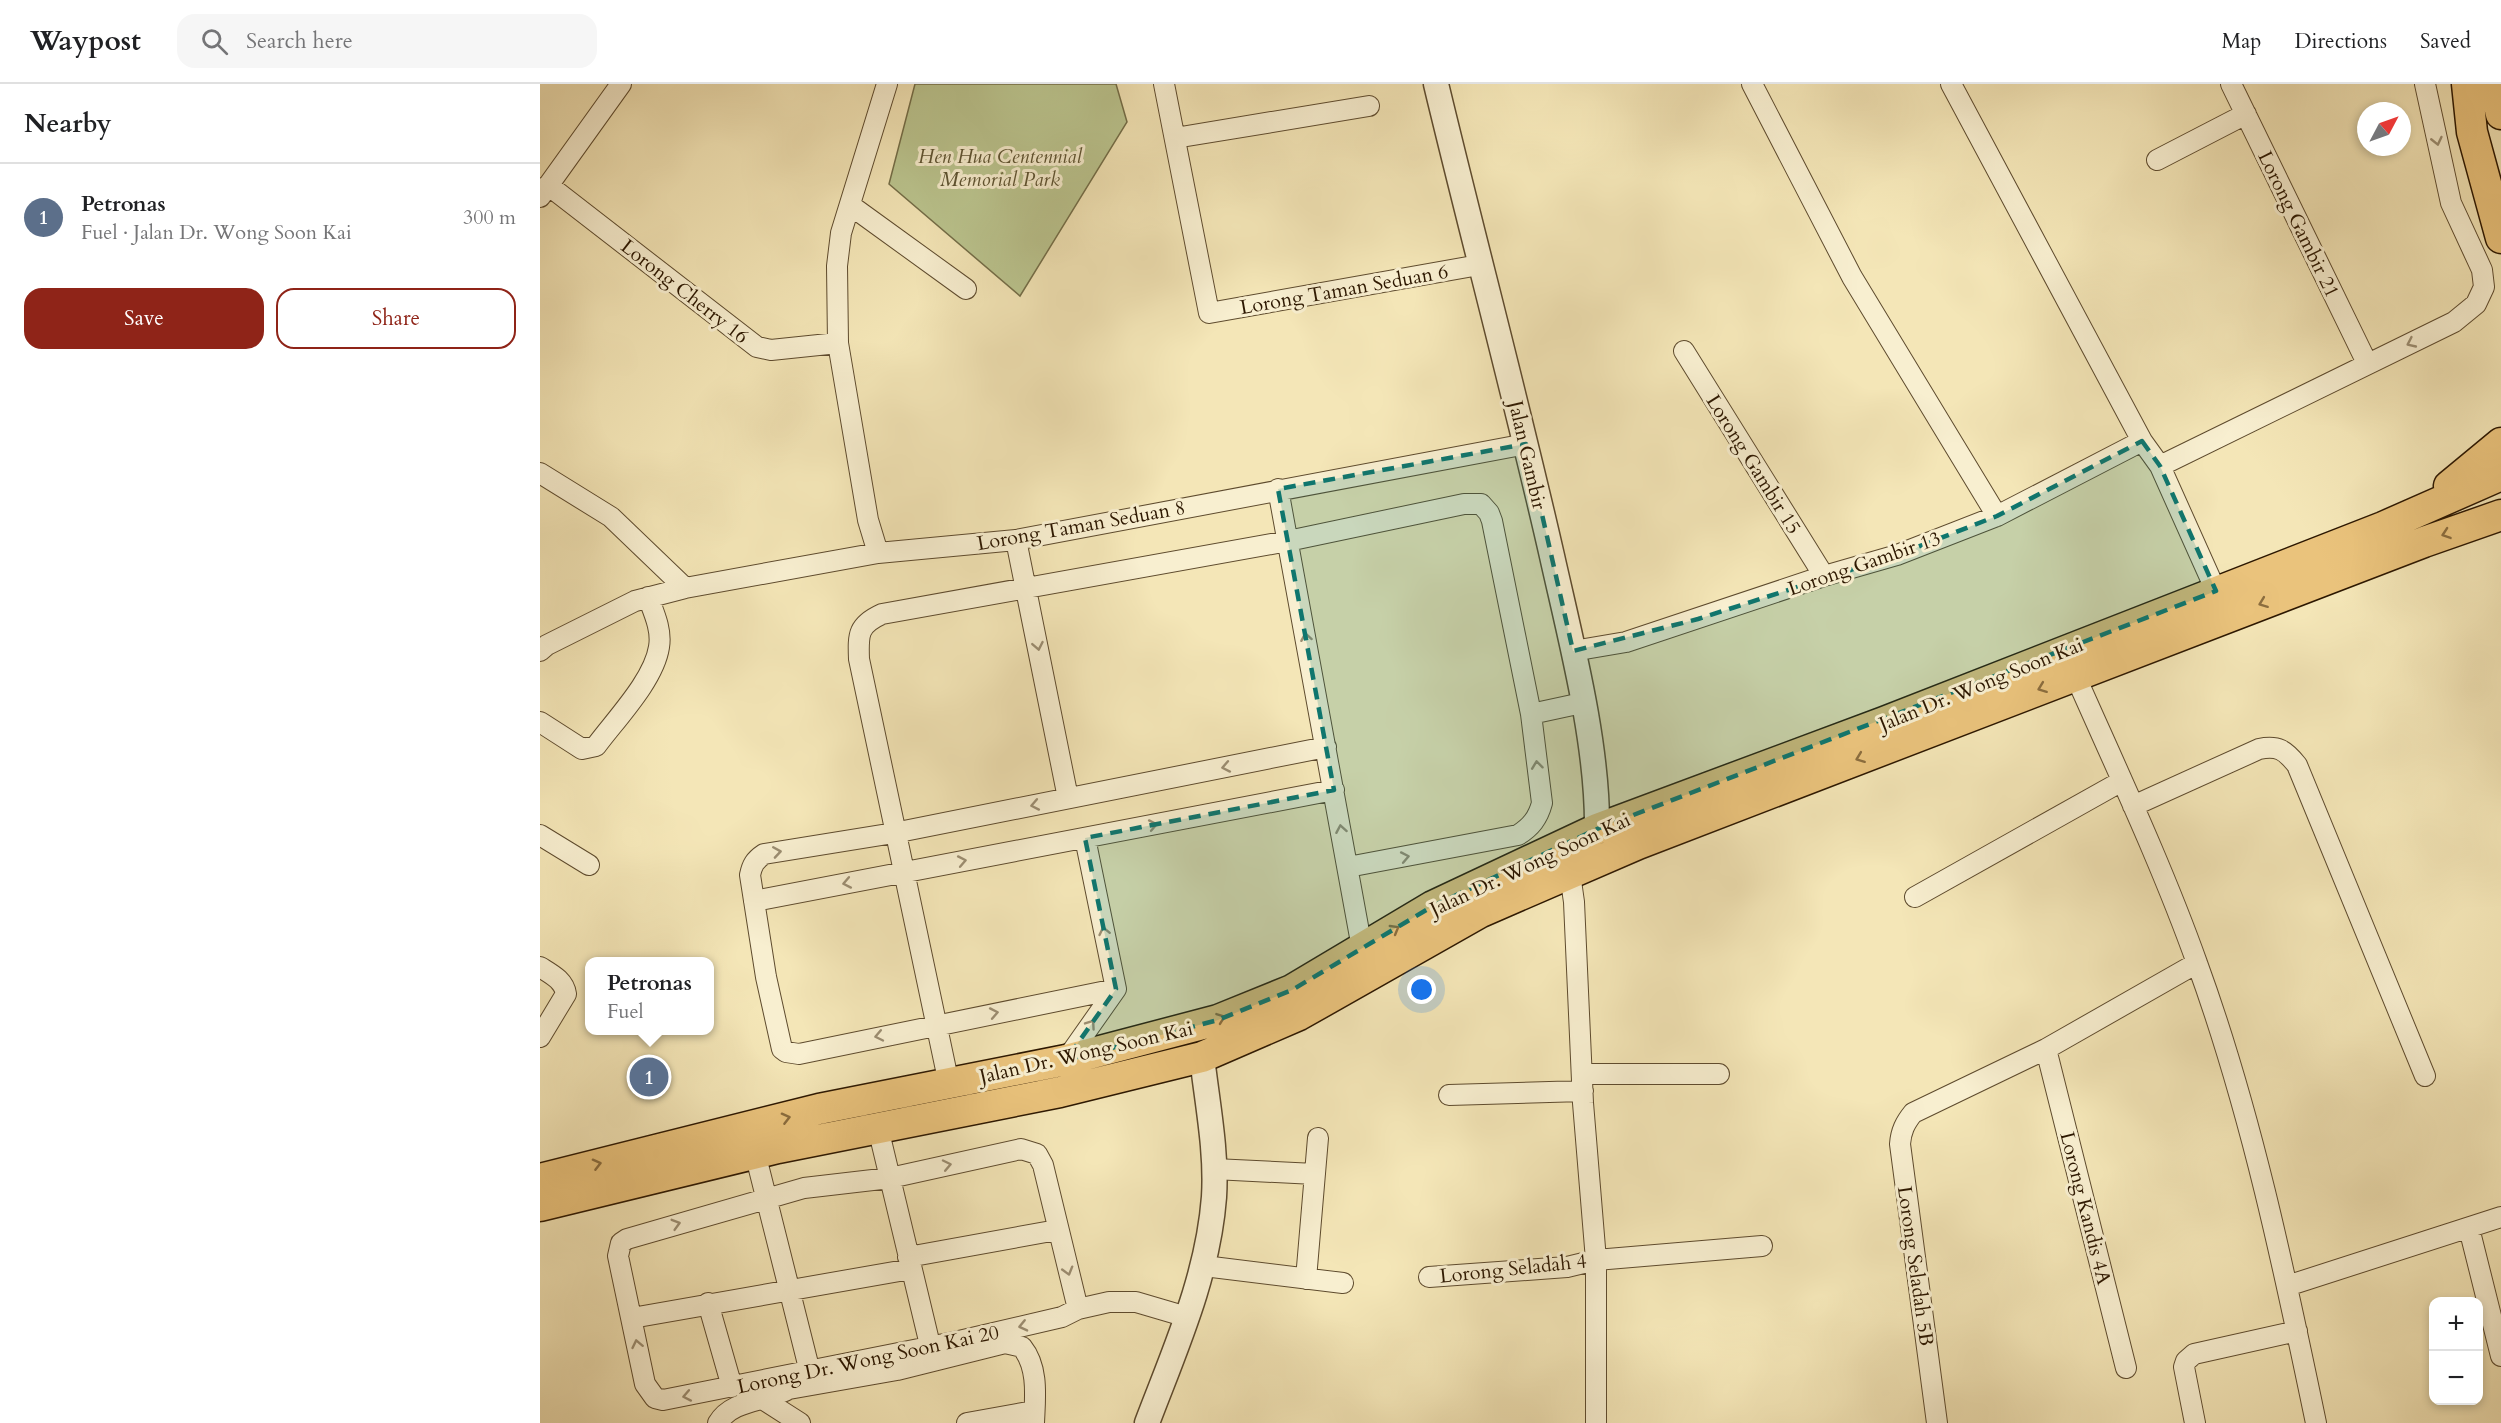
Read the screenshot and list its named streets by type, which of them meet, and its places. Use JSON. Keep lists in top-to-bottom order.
{
  "streets": {
    "main road": ["Jalan Dr. Wong Soon Kai"],
    "street": [
      "Lorong Gambir 21",
      "Lorong Taman Seduan 6",
      "Lorong Cherry 16",
      "Jalan Gambir",
      "Lorong Gambir 15",
      "Lorong Taman Seduan 8",
      "Lorong Gambir 13",
      "Lorong Kandis 4A",
      "Lorong Seladah 5B",
      "Lorong Seladah 4",
      "Lorong Dr. Wong Soon Kai 20"
    ]
  },
  "crossings": [
    ["Lorong Taman Seduan 6", "Jalan Gambir"],
    ["Jalan Gambir", "Lorong Taman Seduan 8"],
    ["Jalan Gambir", "Lorong Gambir 13"],
    ["Jalan Gambir", "Jalan Dr. Wong Soon Kai"],
    ["Lorong Gambir 15", "Lorong Gambir 13"],
    ["Lorong Kandis 4A", "Lorong Seladah 5B"]
  ],
  "parks": ["Hen Hua Centennial Memorial Park"],
  "north": "top right",
  "page": {
    "header": "Waypost",
    "search": "Search here",
    "nav": ["Map", "Directions", "Saved"],
    "heading": "Nearby",
    "list": [
      {
        "mark": "1",
        "name": "Petronas",
        "note": "Fuel · Jalan Dr. Wong Soon Kai",
        "value": "300 m"
      }
    ],
    "buttons": ["Save", "Share"],
    "popup": ["Petronas", "Fuel"],
    "pins": "1",
    "map_buttons": ["+", "−"]
  }
}
